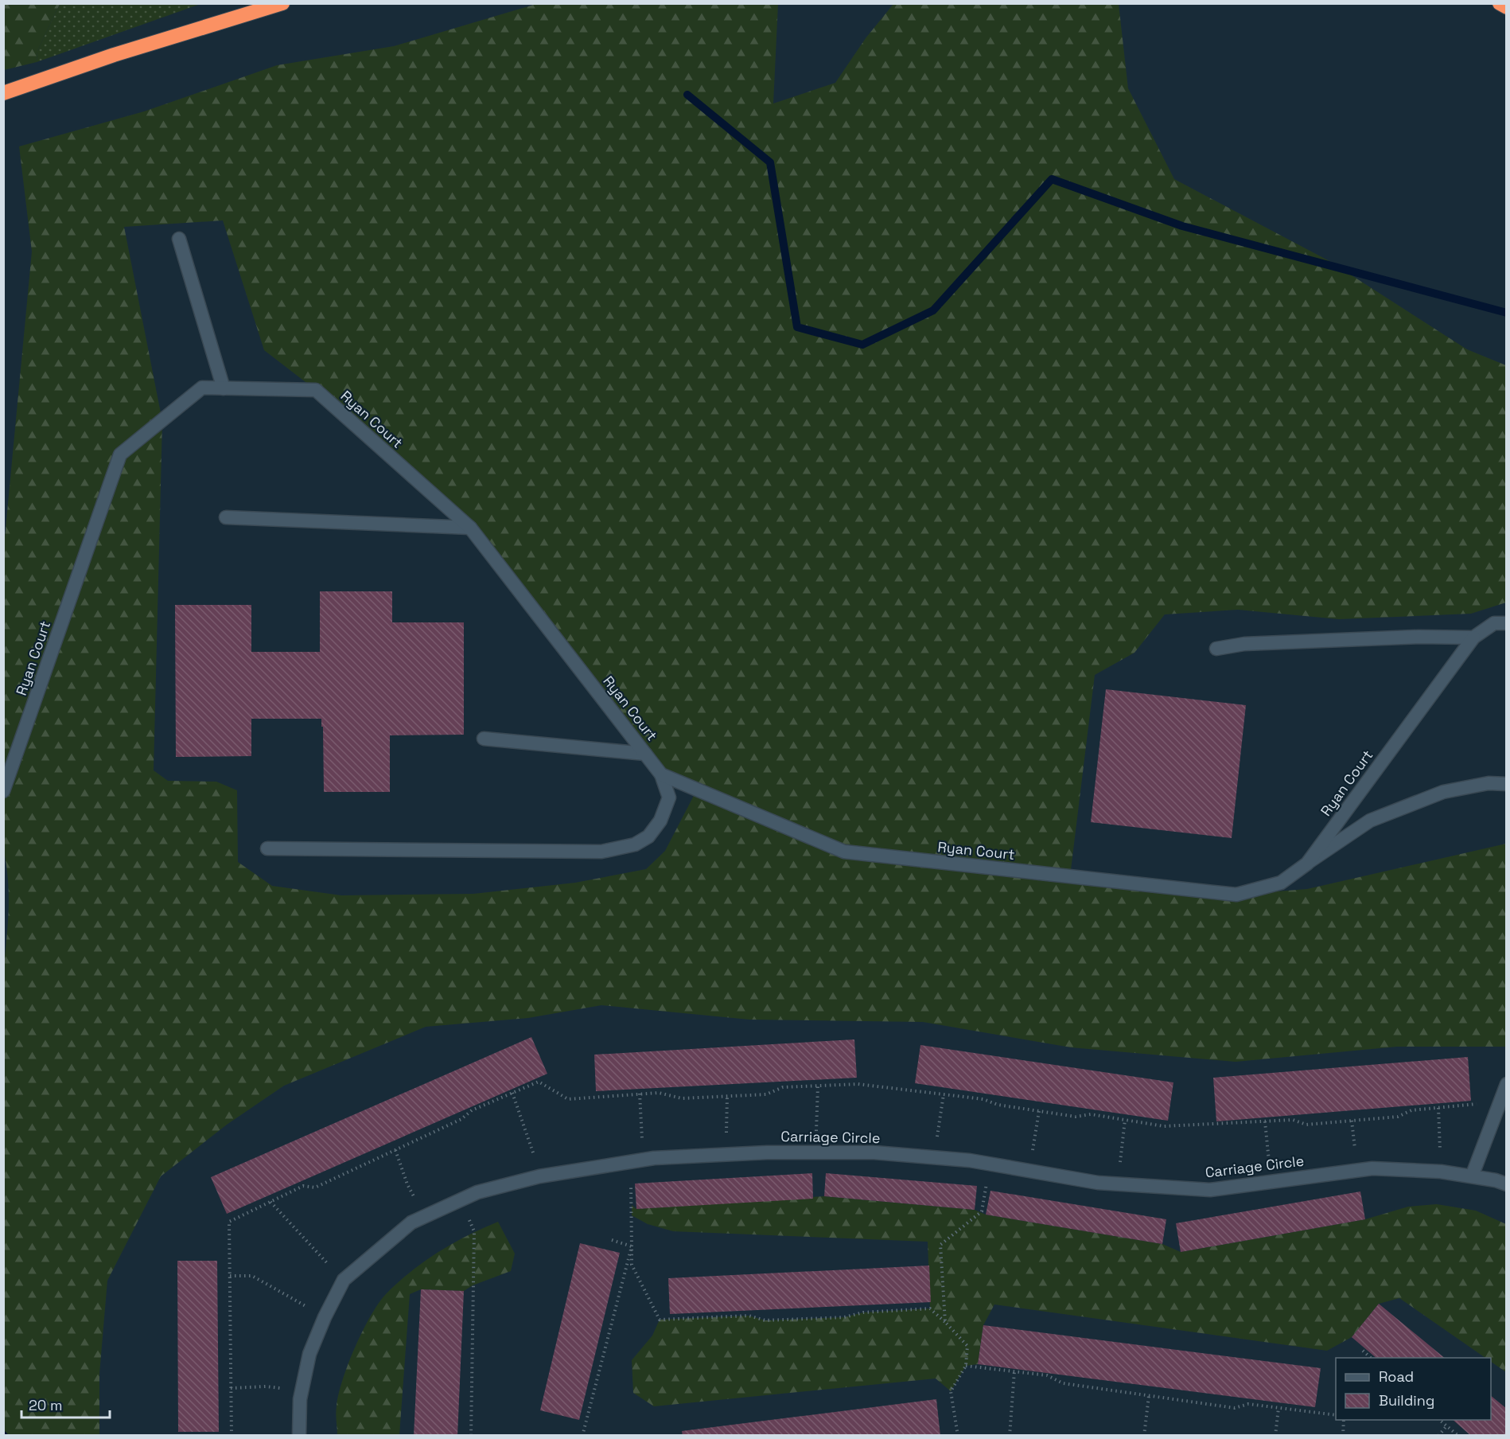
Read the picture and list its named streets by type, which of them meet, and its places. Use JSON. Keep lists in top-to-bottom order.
{
  "streets": {
    "street": ["Ryan Court", "Carriage Circle"]
  },
  "legend": ["Road", "Building"],
  "scale_bar": "20 m"
}
